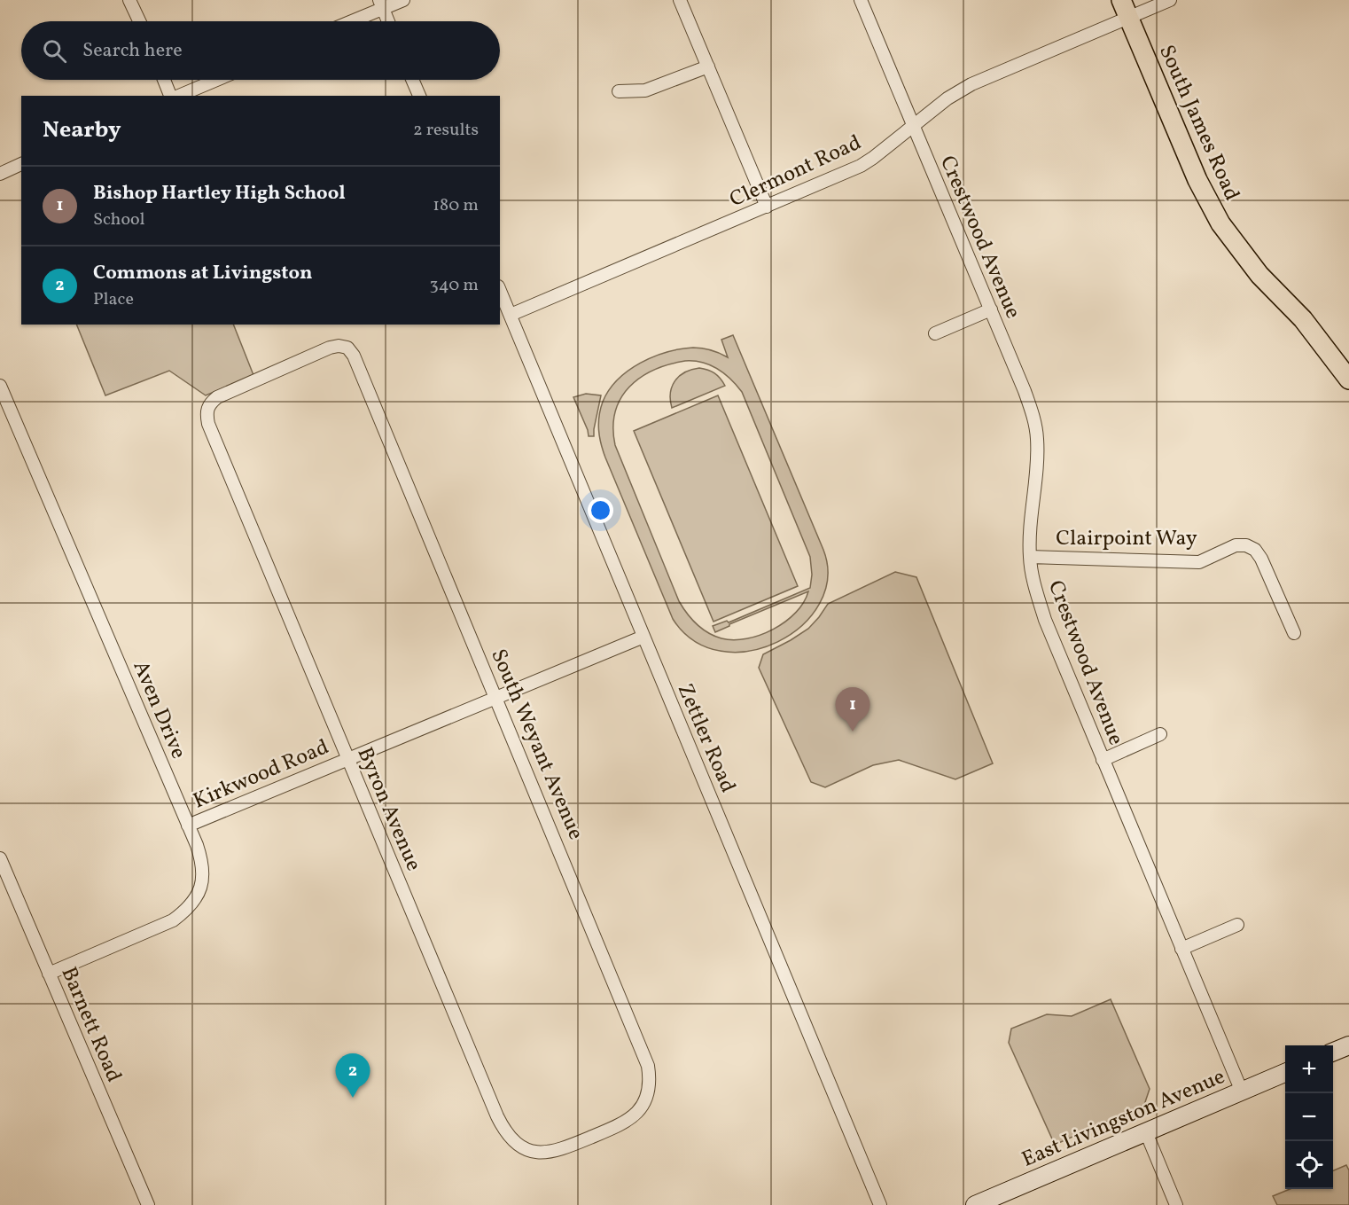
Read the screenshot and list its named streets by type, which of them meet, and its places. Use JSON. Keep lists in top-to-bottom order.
{
  "streets": {
    "main road": ["South James Road", "East Livingston Avenue"],
    "street": [
      "Clermont Road",
      "Crestwood Avenue",
      "Clairpoint Way",
      "Aven Drive",
      "Zettler Road",
      "South Weyant Avenue",
      "Kirkwood Road",
      "Byron Avenue",
      "Barnett Road"
    ]
  },
  "crossings": [
    ["South James Road", "Clermont Road"],
    ["Clermont Road", "Crestwood Avenue"],
    ["Clermont Road", "Zettler Road"],
    ["Crestwood Avenue", "Clairpoint Way"],
    ["Crestwood Avenue", "East Livingston Avenue"],
    ["Aven Drive", "Kirkwood Road"],
    ["Aven Drive", "Barnett Road"],
    ["Zettler Road", "Kirkwood Road"],
    ["South Weyant Avenue", "Kirkwood Road"],
    ["South Weyant Avenue", "Byron Avenue"],
    ["Kirkwood Road", "Byron Avenue"]
  ],
  "page": {
    "search": "Search here",
    "heading": ["Nearby", "2 results"],
    "list": [
      {
        "mark": "1",
        "name": "Bishop Hartley High School",
        "note": "School",
        "value": "180 m"
      },
      {
        "mark": "2",
        "name": "Commons at Livingston",
        "note": "Place",
        "value": "340 m"
      }
    ],
    "pins": ["1", "2"],
    "map_buttons": ["+", "−"]
  }
}
